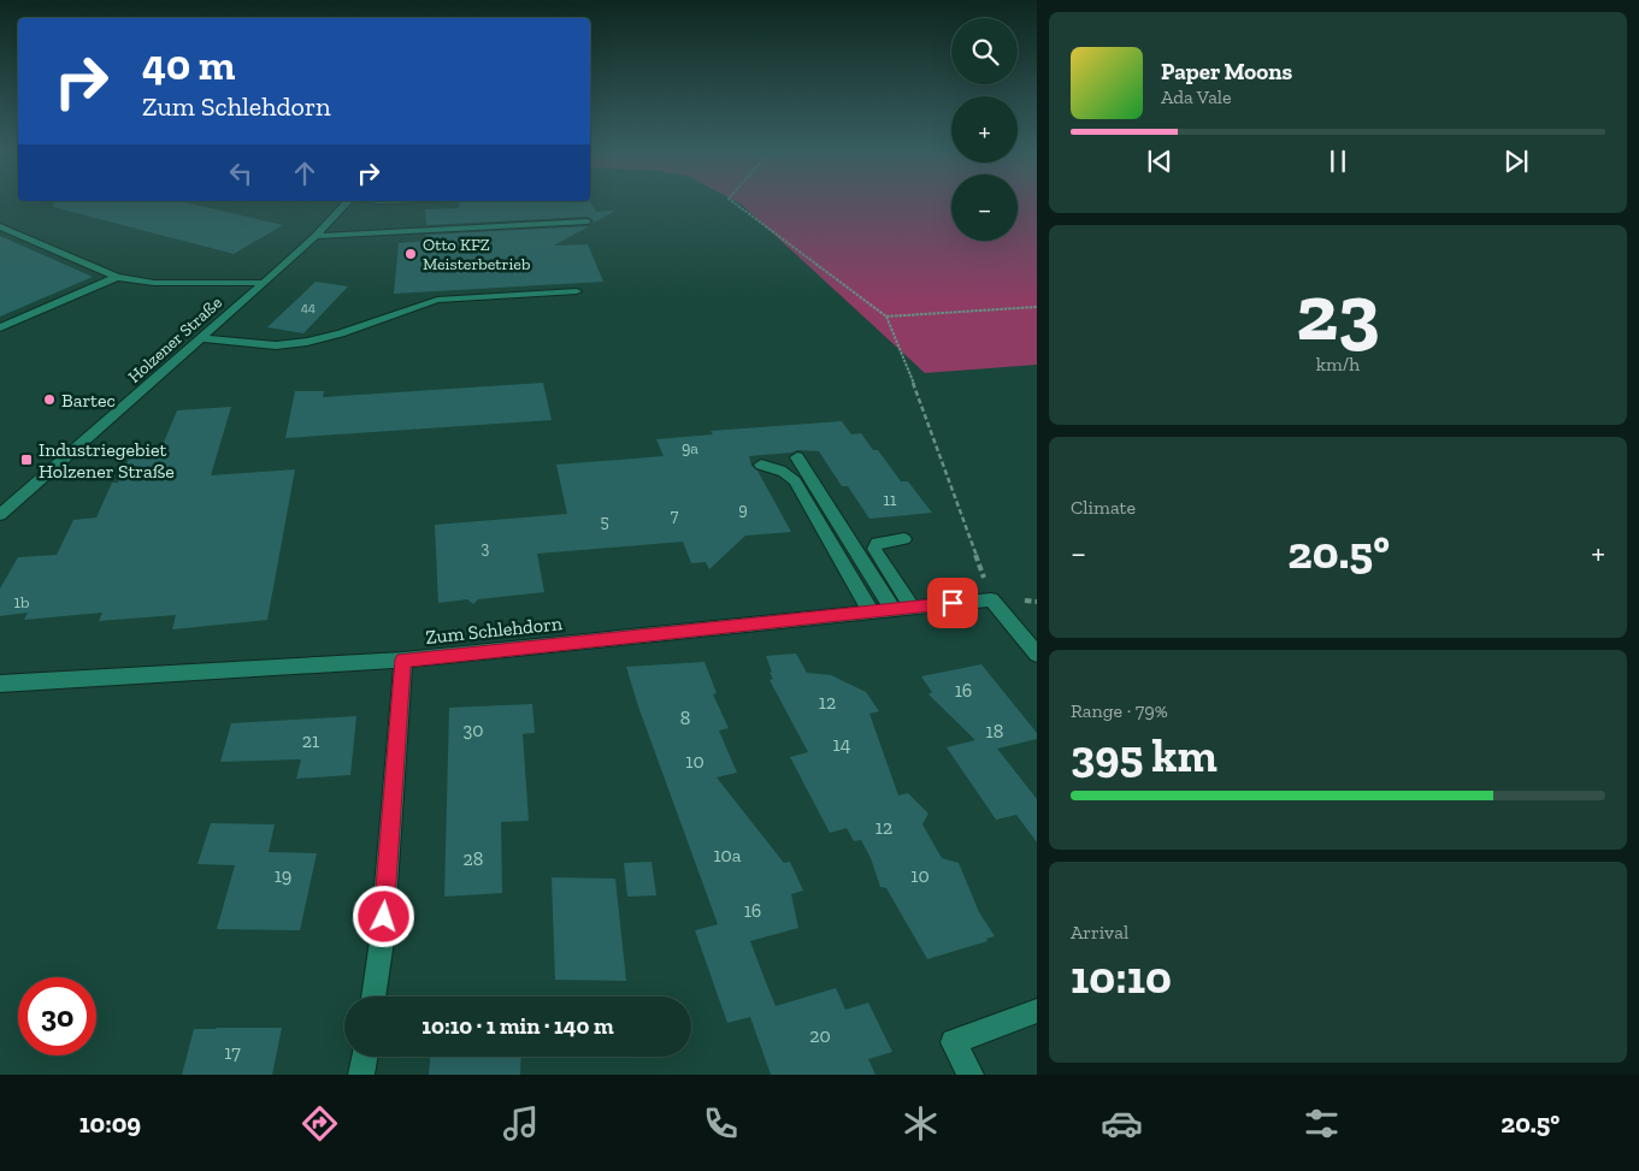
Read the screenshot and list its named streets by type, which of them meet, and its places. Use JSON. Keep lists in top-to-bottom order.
{
  "streets": {
    "street": ["Holzener Straße", "Zum Schlehdorn"]
  },
  "places": {
    "other": ["Otto KFZ Meisterbetrieb", "Bartec"],
    "transit": ["Industriegebiet Holzener Straße"]
  },
  "house_numbers": [
    "44",
    "9a",
    "11",
    "9",
    "7",
    "5",
    "3",
    "1b",
    "16",
    "12",
    "8",
    "30",
    "18",
    "21",
    "14",
    "10",
    "12",
    "10a",
    "28",
    "19",
    "10",
    "16",
    "20",
    "17"
  ],
  "page": {
    "map_buttons": ["+", "−"],
    "turn": ["40 m", "Zum Schlehdorn"],
    "song": ["Paper Moons", "Ada Vale"],
    "tile": [
      ["23", "km/h"],
      "Climate",
      ["Range · 79%", "395 km"],
      ["Arrival", "10:10"]
    ],
    "heat": ["−", "20.5°", "+"],
    "limit": "30",
    "trip": "10:10 · 1 min · 140 m",
    "tabs": ["10:09", "20.5°"]
  }
}
